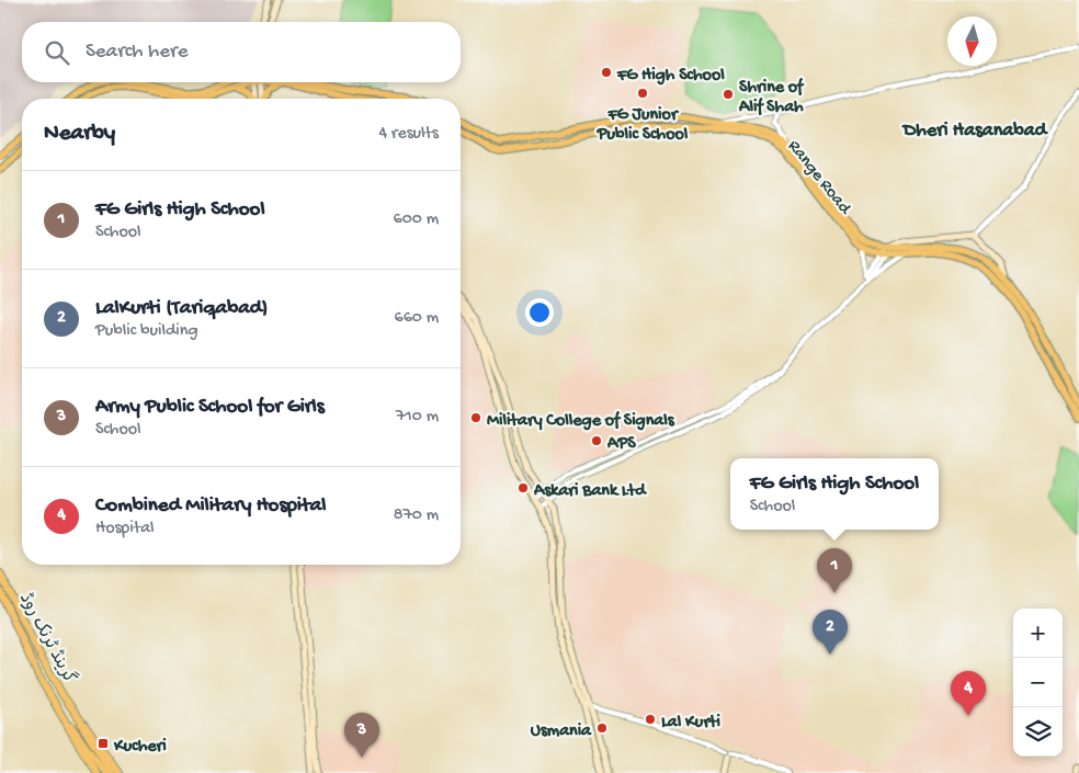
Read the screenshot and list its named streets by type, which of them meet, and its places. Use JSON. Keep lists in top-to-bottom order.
{
  "streets": {
    "highway": ["گرینڈ ٹرنک روڈ"],
    "main road": ["Range Road"]
  },
  "districts": ["Dheri Hasanabad"],
  "places": {
    "other": [
      "FG High School",
      "FG Junior Public School",
      "Shrine of Alif Shah",
      "Military College of Signals",
      "APS",
      "Askari Bank Ltd",
      "Lal Kurti",
      "Usmania"
    ],
    "transit": ["Kucheri"]
  },
  "north": "bottom",
  "page": {
    "search": "Search here",
    "heading": ["Nearby", "4 results"],
    "list": [
      {
        "mark": "1",
        "name": "FG Girls High School",
        "note": "School",
        "value": "600 m"
      },
      {
        "mark": "2",
        "name": "LalKurti (Tariqabad)",
        "note": "Public building",
        "value": "660 m"
      },
      {
        "mark": "3",
        "name": "Army Public School for Girls",
        "note": "School",
        "value": "710 m"
      },
      {
        "mark": "4",
        "name": "Combined Military Hospital",
        "note": "Hospital",
        "value": "870 m"
      }
    ],
    "popup": ["FG Girls High School", "School"],
    "pins": [
      "1",
      "2",
      "4",
      "3"
    ],
    "map_buttons": ["+", "−"]
  }
}
